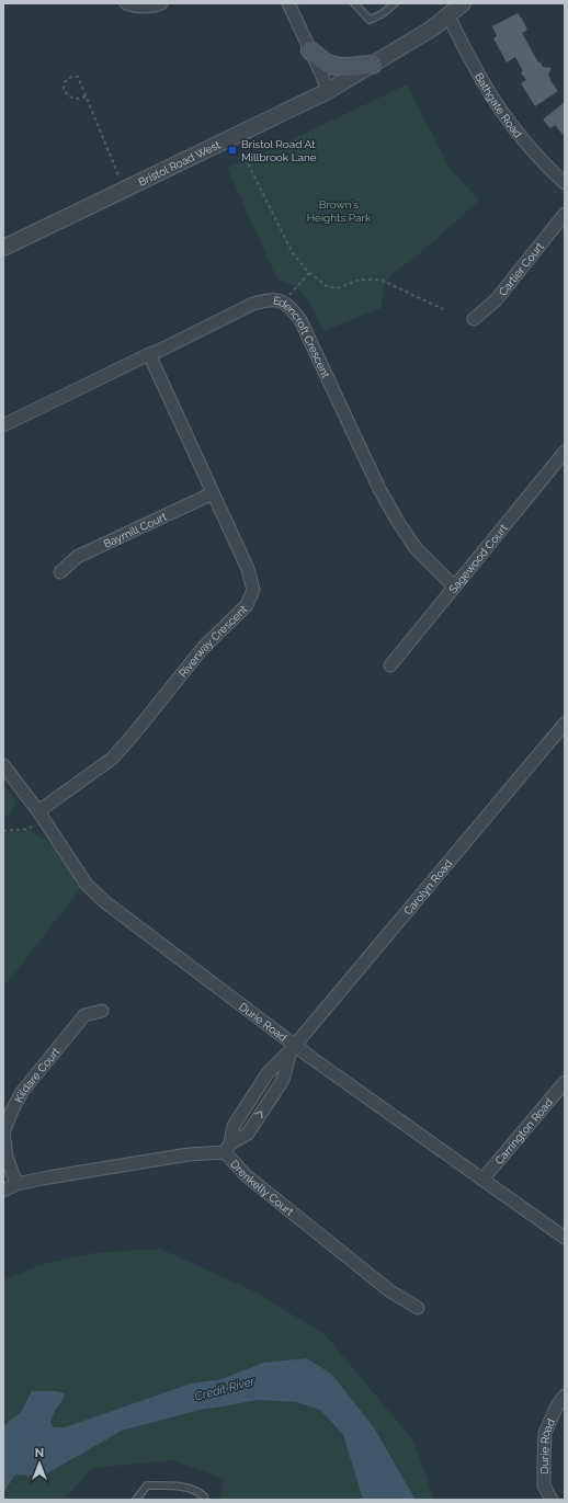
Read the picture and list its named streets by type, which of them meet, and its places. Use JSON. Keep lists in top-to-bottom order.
{
  "streets": {
    "street": [
      "Bathgate Road",
      "Bristol Road West",
      "Cartier Court",
      "Edencroft Crescent",
      "Baymill Court",
      "Sagewood Court",
      "Riverway Crescent",
      "Carolyn Road",
      "Durie Road",
      "Kildare Court",
      "Carrington Road",
      "Drenkelly Court"
    ]
  },
  "crossings": [
    ["Bathgate Road", "Bristol Road West"],
    ["Edencroft Crescent", "Sagewood Court"],
    ["Edencroft Crescent", "Riverway Crescent"],
    ["Baymill Court", "Riverway Crescent"],
    ["Riverway Crescent", "Durie Road"],
    ["Carolyn Road", "Durie Road"],
    ["Carolyn Road", "Drenkelly Court"],
    ["Durie Road", "Carrington Road"],
    ["Kildare Court", "Drenkelly Court"]
  ],
  "water": ["Credit River"],
  "parks": ["Brown's Heights Park"],
  "places": {
    "transit": ["Bristol Road At Millbrook Lane"]
  },
  "north": "top"
}
